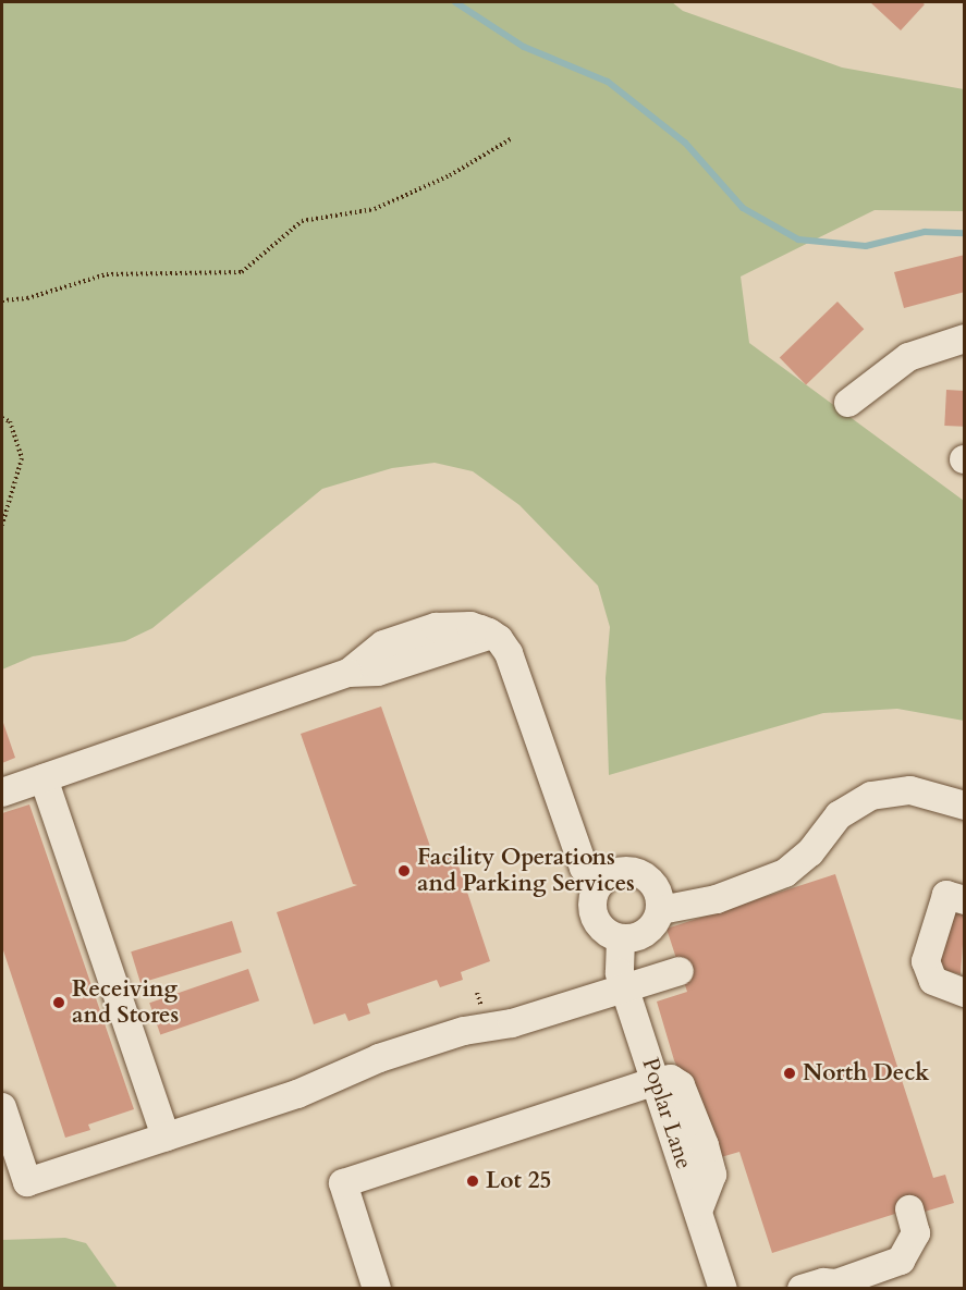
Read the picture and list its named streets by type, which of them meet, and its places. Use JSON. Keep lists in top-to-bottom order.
{
  "streets": {
    "street": ["Poplar Lane"]
  },
  "places": [
    "Facility Operations and Parking Services",
    "Receiving and Stores",
    "North Deck",
    "Lot 25"
  ]
}
